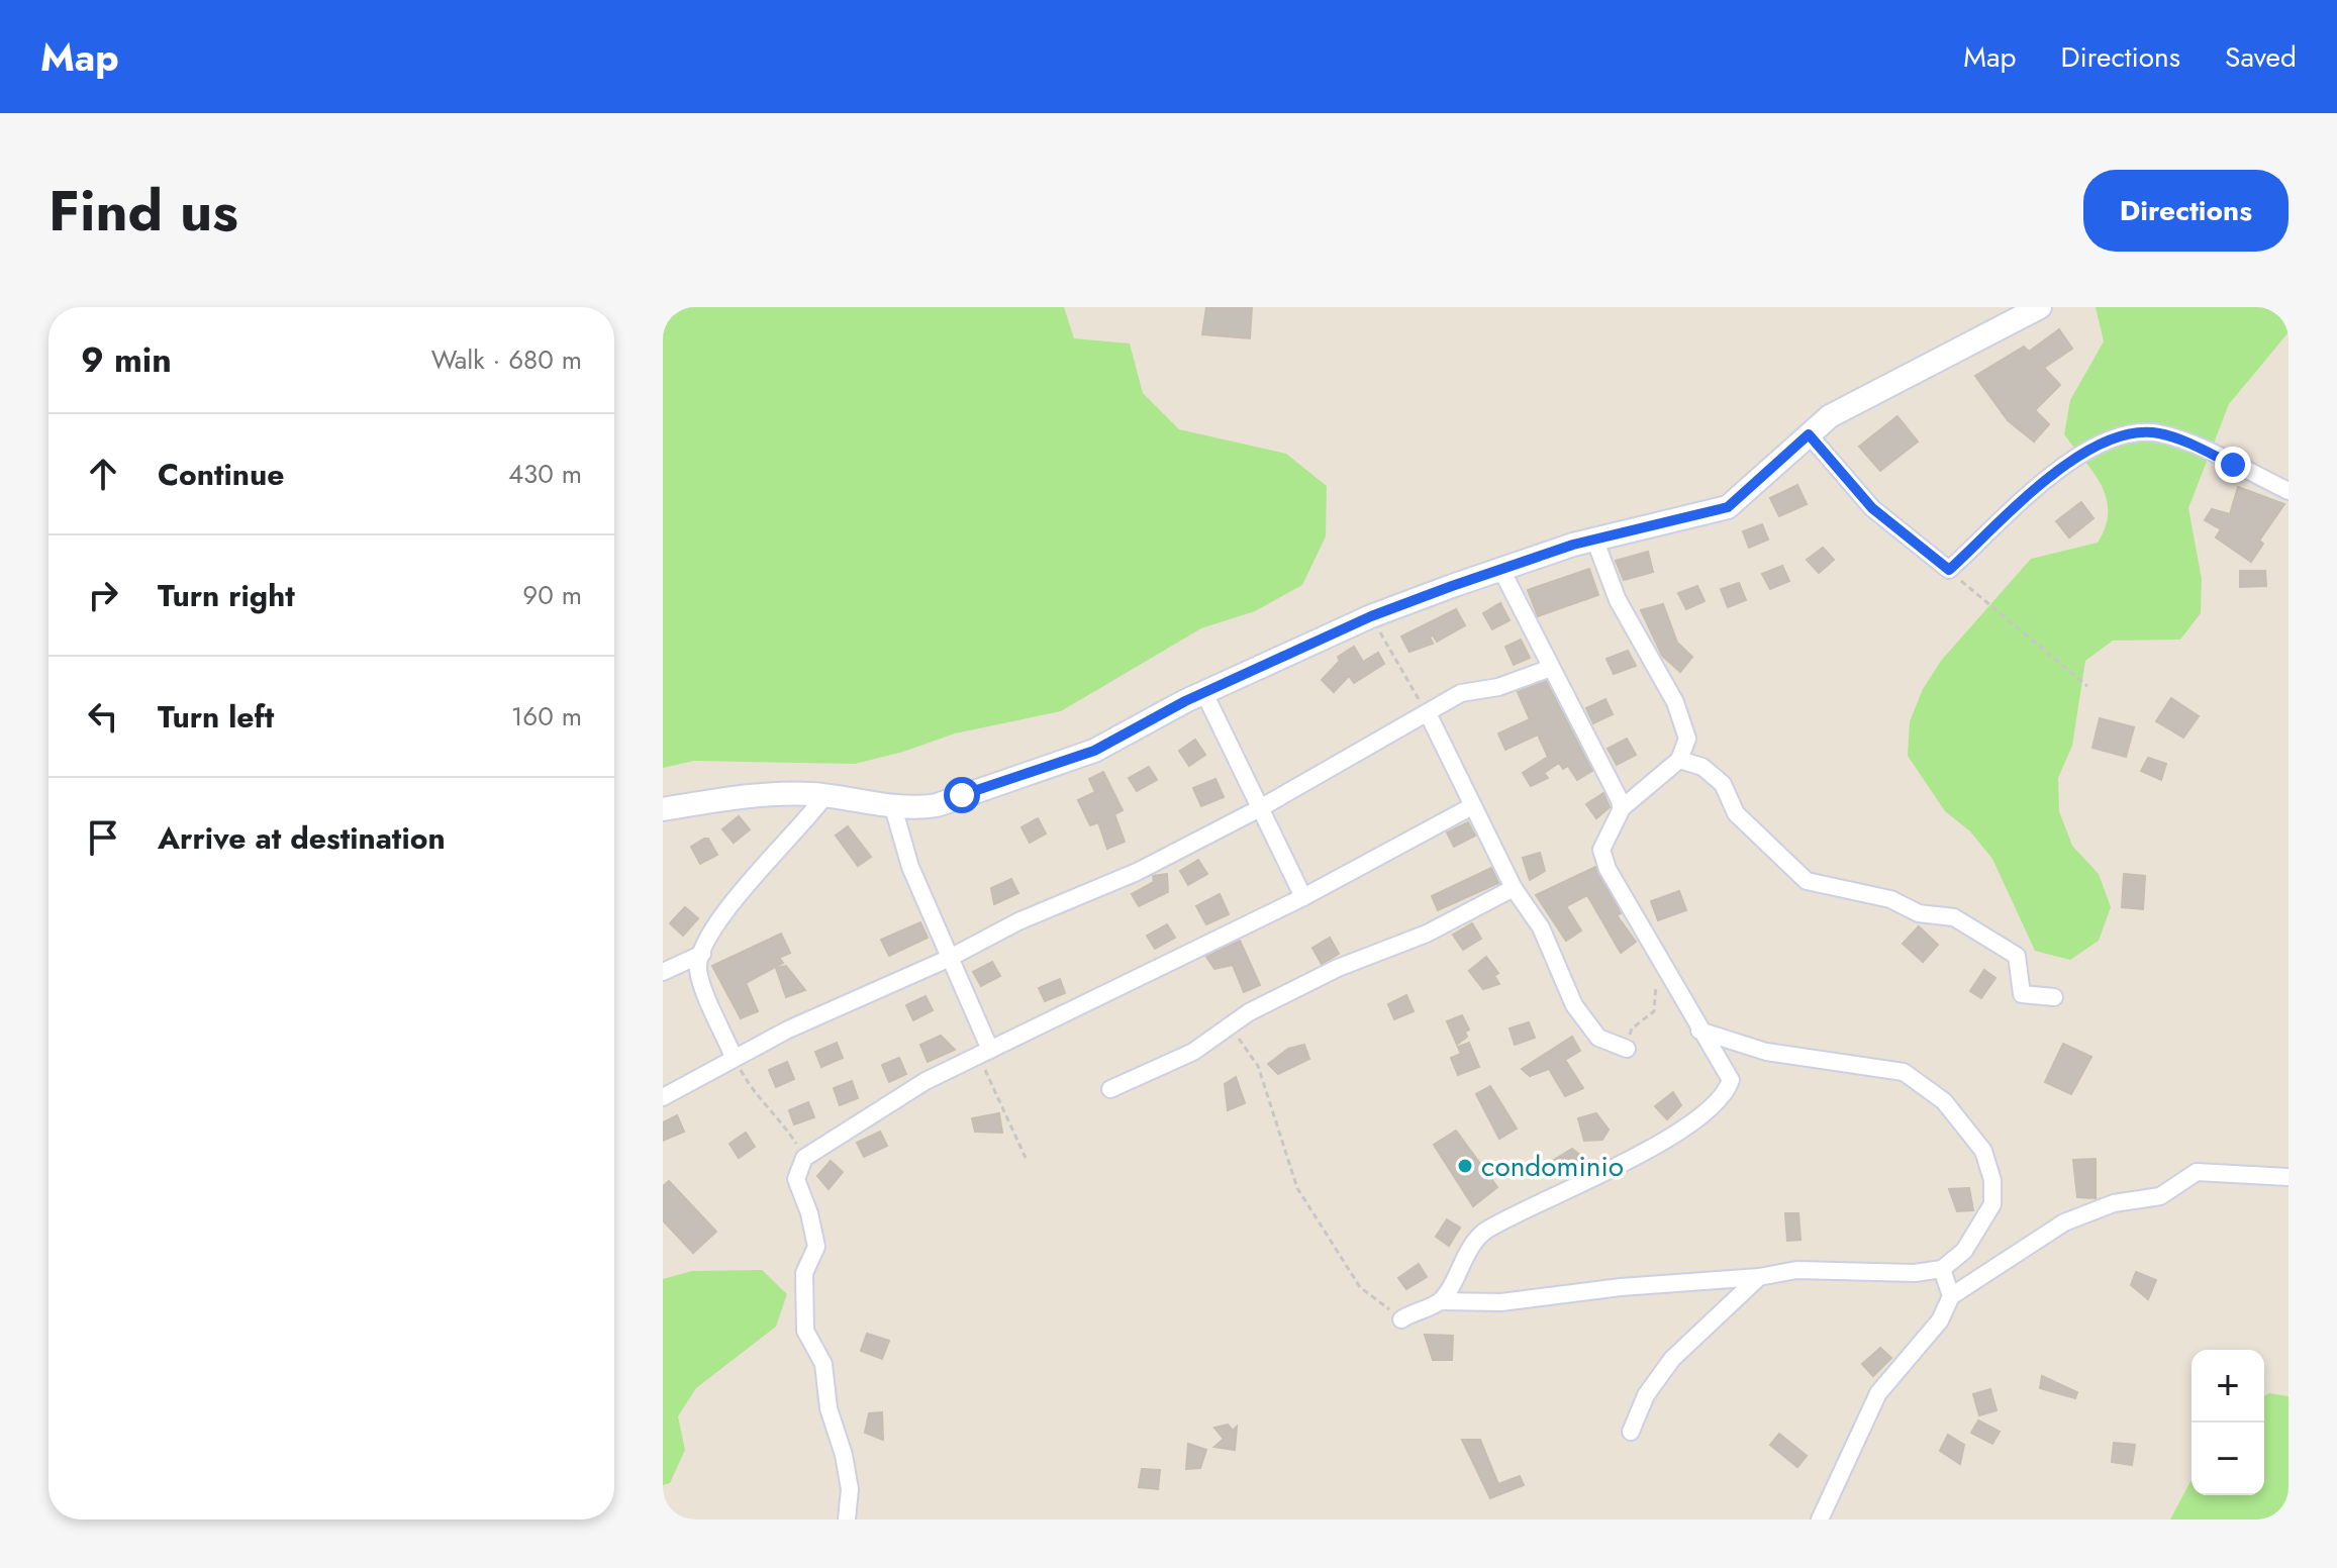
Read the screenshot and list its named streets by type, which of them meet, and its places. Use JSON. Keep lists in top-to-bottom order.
{
  "places": ["condominio"],
  "page": {
    "header": "Map",
    "nav": ["Map", "Directions", "Saved"],
    "title": "Find us",
    "buttons": "Directions",
    "heading": ["9 min", "Walk · 680 m"],
    "list": [
      ["Continue", "430 m"],
      ["Turn right", "90 m"],
      ["Turn left", "160 m"],
      "Arrive at destination"
    ],
    "map_buttons": ["+", "−"]
  }
}
